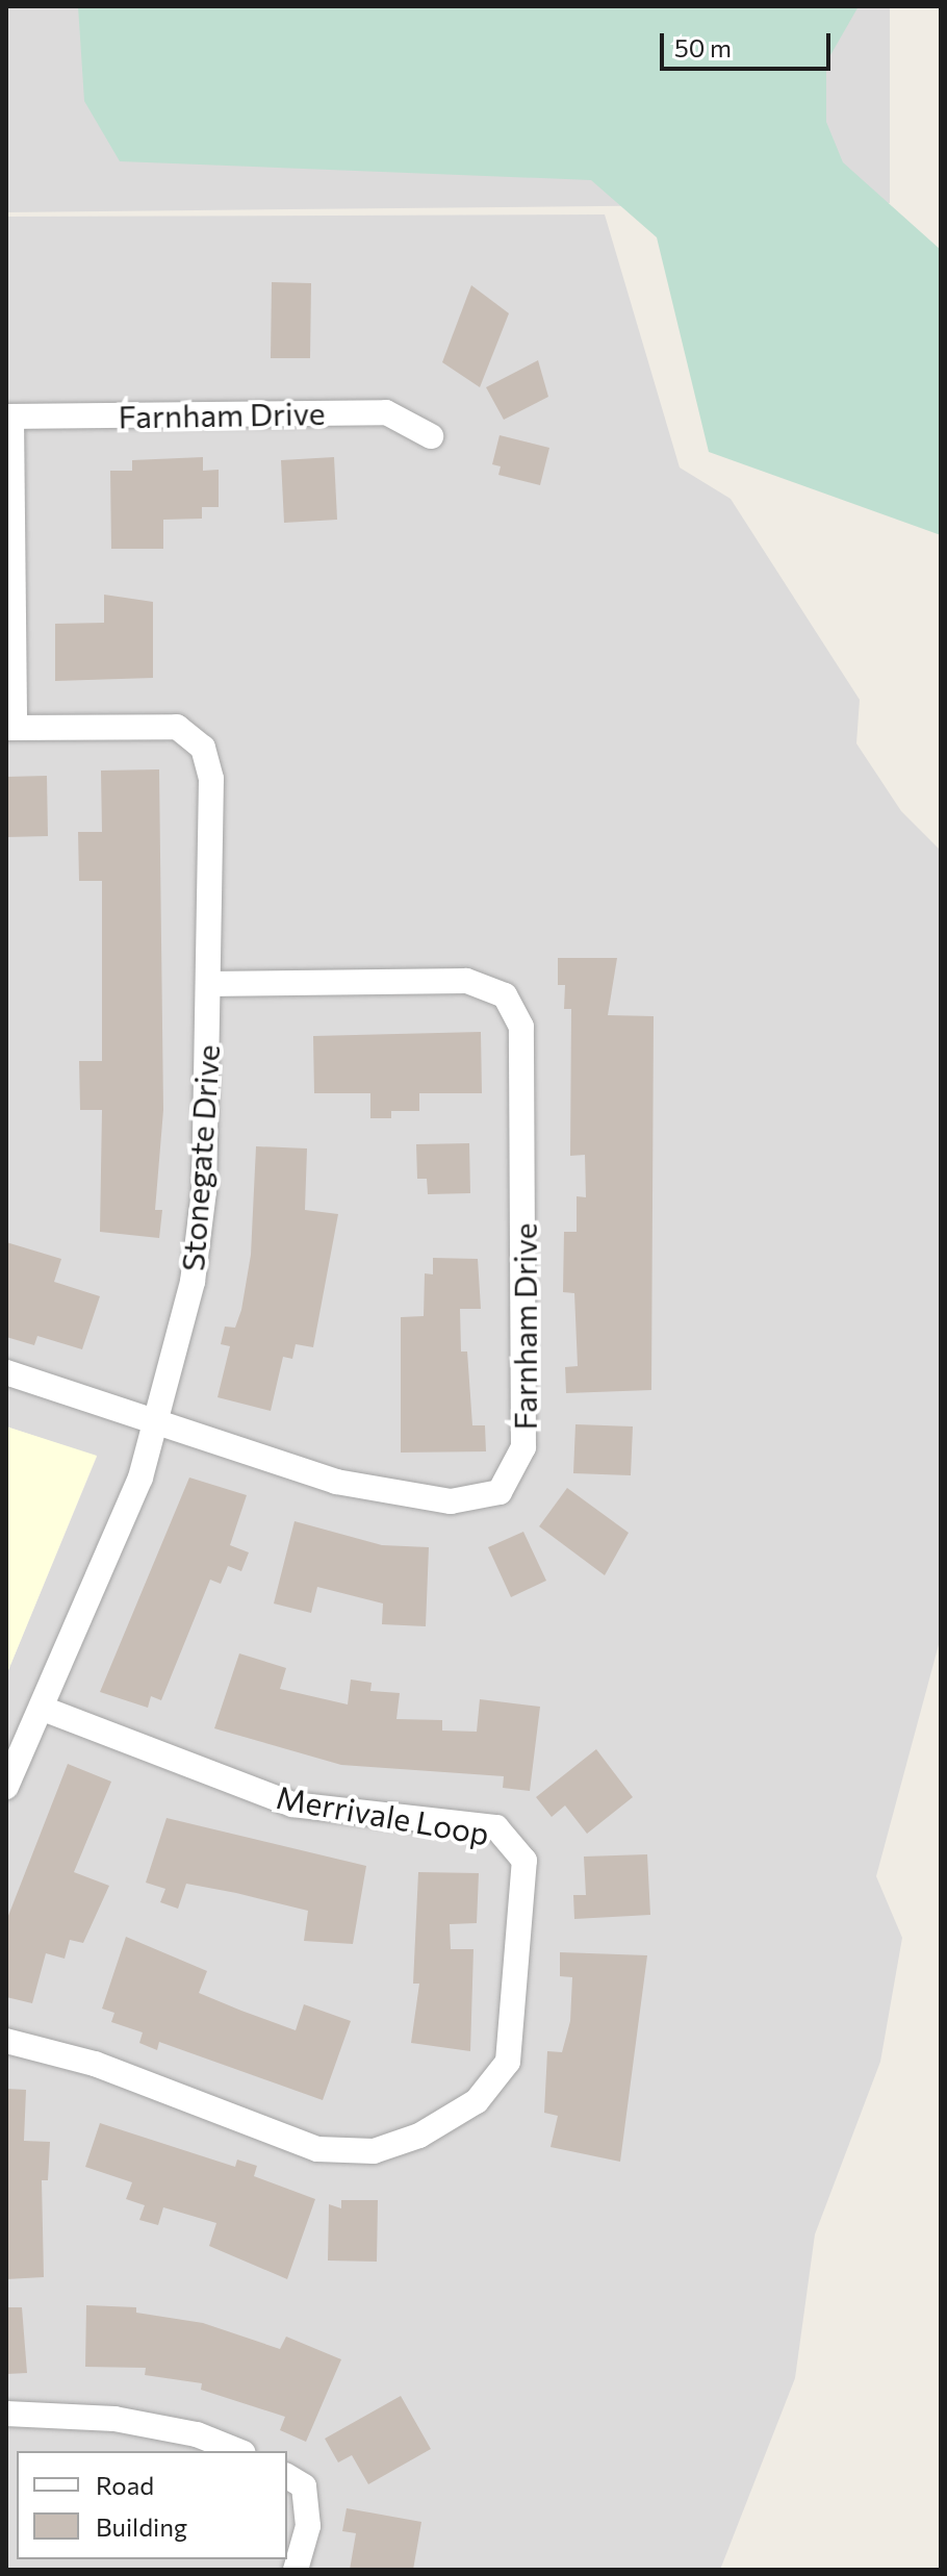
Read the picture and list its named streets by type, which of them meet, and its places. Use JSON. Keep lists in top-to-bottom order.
{
  "streets": {
    "street": ["Farnham Drive", "Stonegate Drive", "Merrivale Loop"]
  },
  "crossings": [
    ["Farnham Drive", "Stonegate Drive"],
    ["Stonegate Drive", "Merrivale Loop"]
  ],
  "legend": ["Road", "Building"],
  "scale_bar": "50 m"
}
